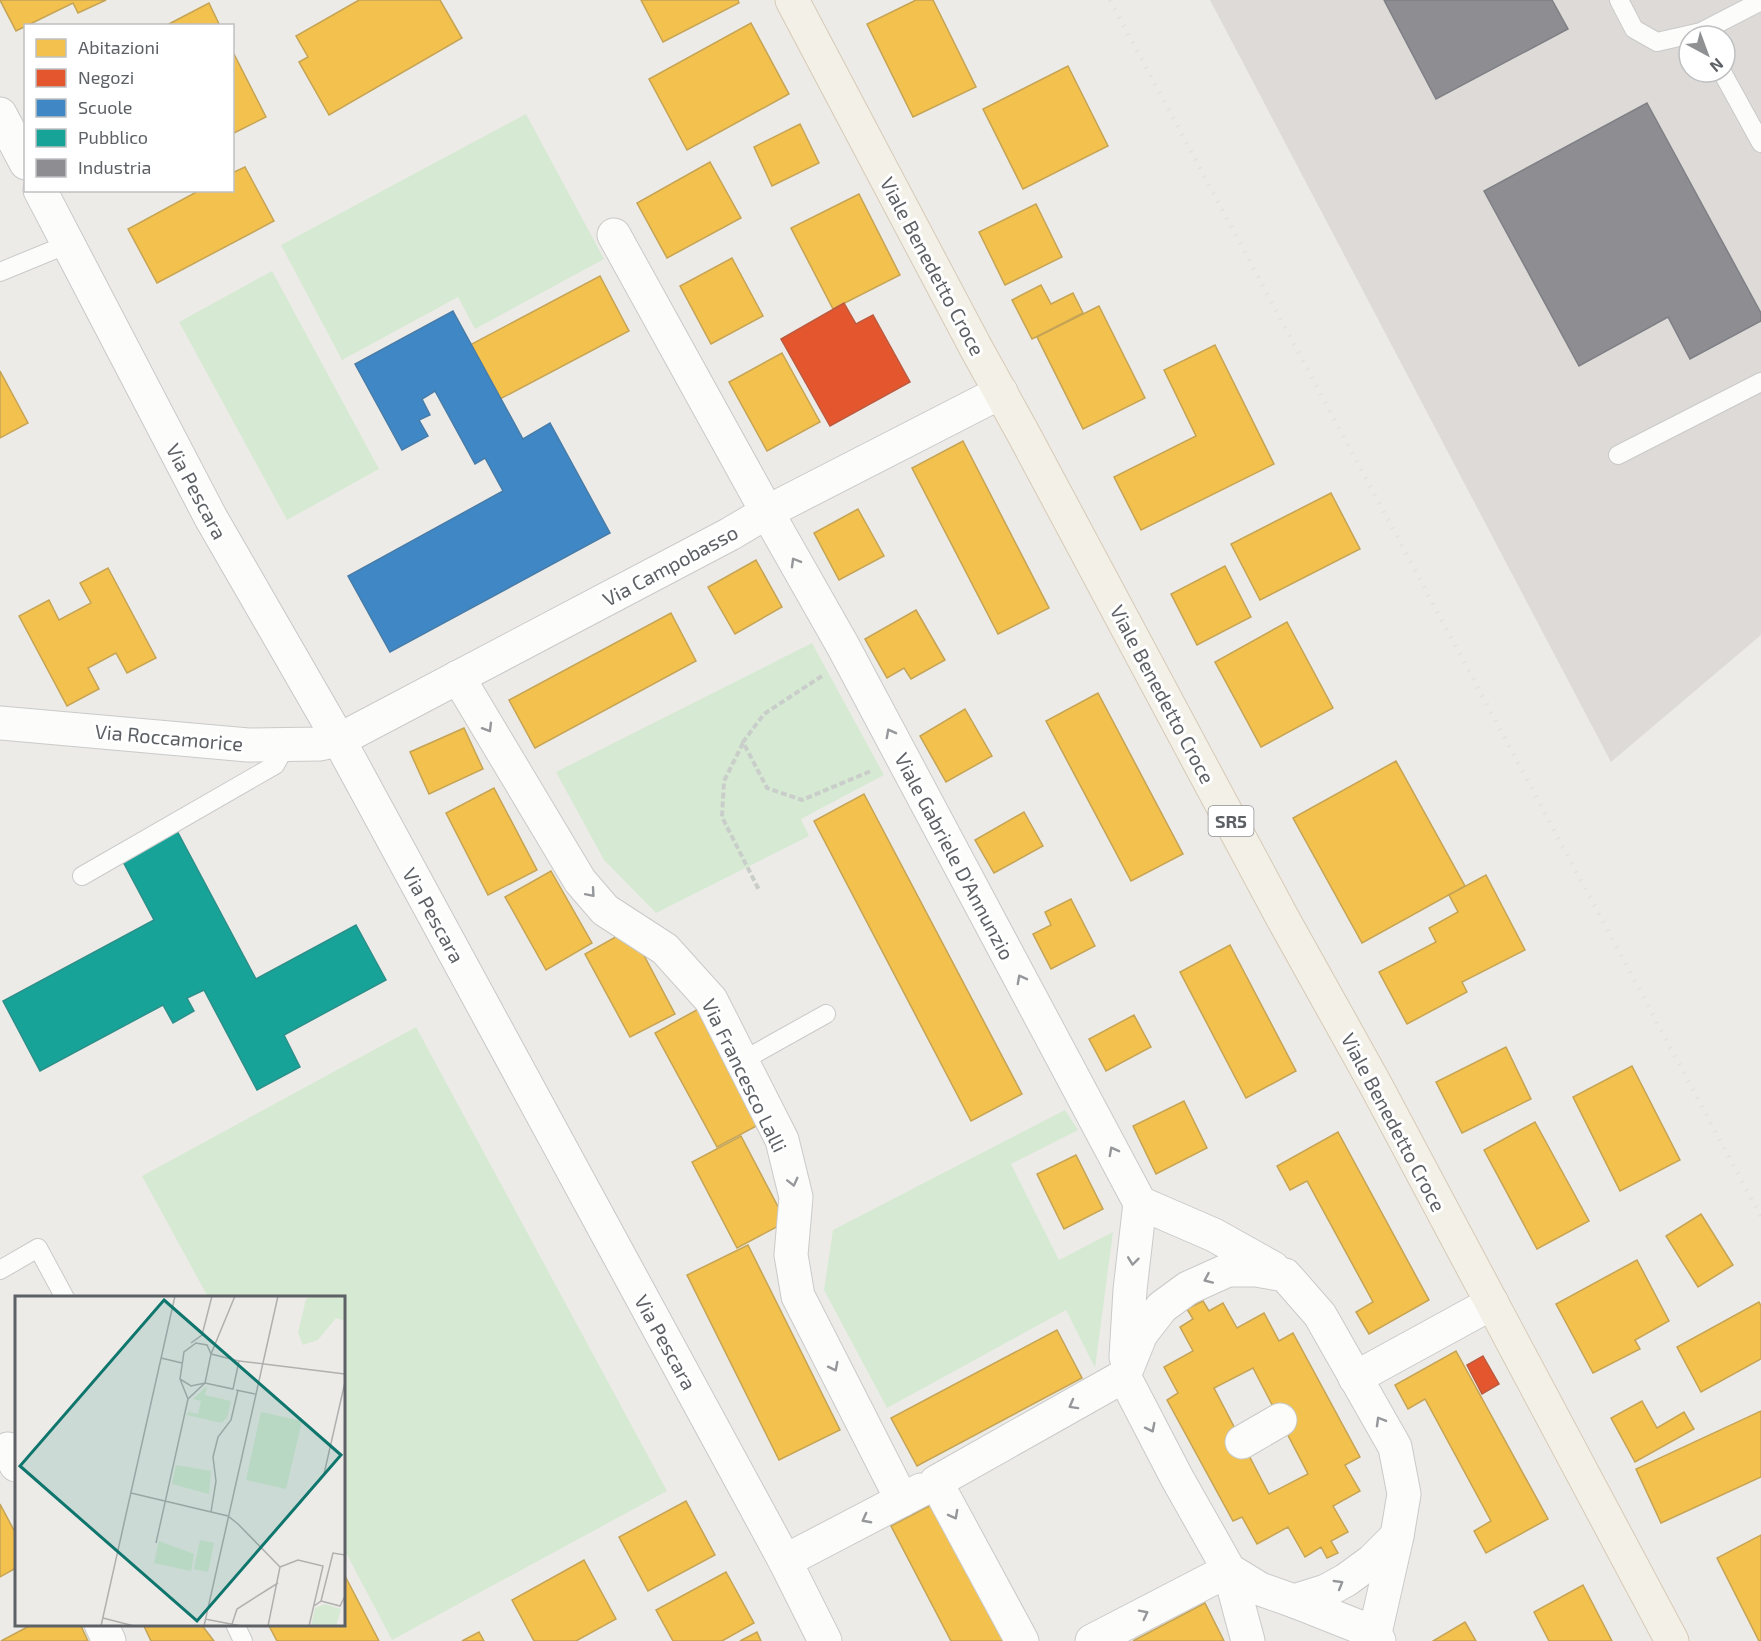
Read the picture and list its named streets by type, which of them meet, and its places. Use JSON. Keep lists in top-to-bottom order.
{
  "streets": {
    "main road": ["Viale Benedetto Croce", "SR5"],
    "street": [
      "Via Pescara",
      "Via Campobasso",
      "Via Roccamorice",
      "Viale Gabriele D'Annunzio",
      "Via Francesco Lalli"
    ]
  },
  "crossings": [
    ["Viale Benedetto Croce", "Via Campobasso"],
    ["Via Pescara", "Via Campobasso"],
    ["Via Pescara", "Via Roccamorice"],
    ["Via Campobasso", "Via Roccamorice"],
    ["Via Campobasso", "Viale Gabriele D'Annunzio"],
    ["Via Campobasso", "Via Francesco Lalli"]
  ],
  "one_way": ["Viale Gabriele D'Annunzio", "Via Francesco Lalli"],
  "legend": [
    "Abitazioni",
    "Negozi",
    "Scuole",
    "Pubblico",
    "Industria"
  ],
  "north": "bottom right"
}
